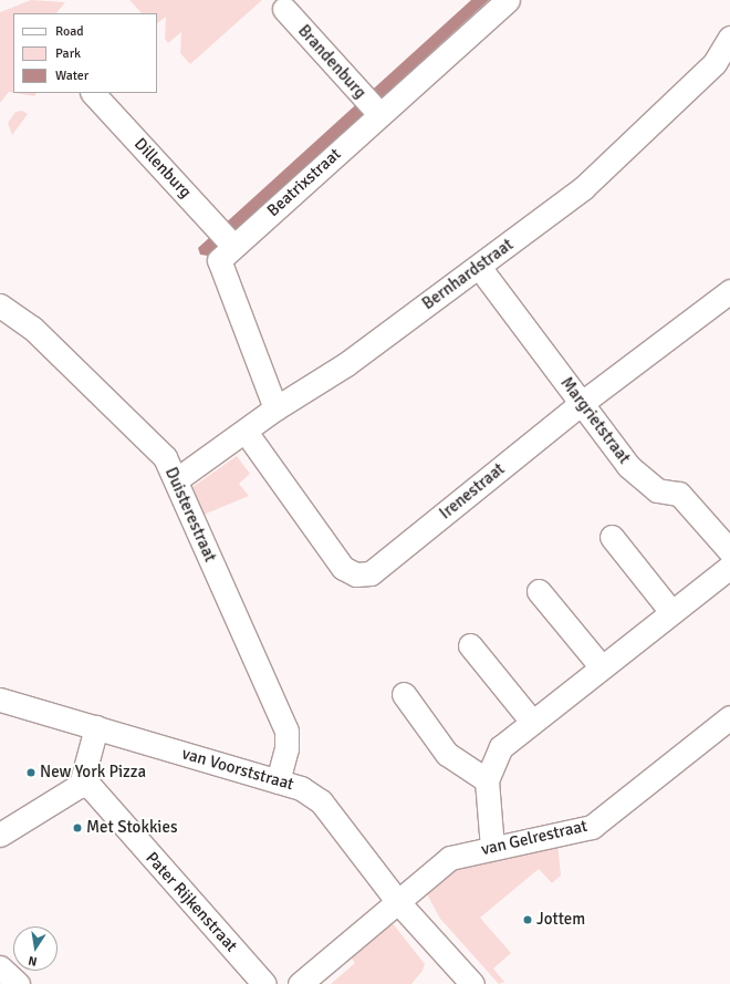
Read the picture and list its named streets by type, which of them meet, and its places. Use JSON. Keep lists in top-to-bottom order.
{
  "streets": {
    "street": [
      "Brandenburg",
      "Dillenburg",
      "Beatrixstraat",
      "Bernhardstraat",
      "Margrietstraat",
      "Irenestraat",
      "Duisterestraat",
      "van Voorststraat",
      "van Gelrestraat",
      "Pater Rijkenstraat"
    ]
  },
  "crossings": [
    ["Brandenburg", "Beatrixstraat"],
    ["Dillenburg", "Beatrixstraat"],
    ["Beatrixstraat", "Bernhardstraat"],
    ["Bernhardstraat", "Margrietstraat"],
    ["Bernhardstraat", "Irenestraat"],
    ["Bernhardstraat", "Duisterestraat"],
    ["Margrietstraat", "Irenestraat"],
    ["Duisterestraat", "van Voorststraat"],
    ["van Voorststraat", "van Gelrestraat"]
  ],
  "places": ["New York Pizza", "Met Stokkies", "Jottem"],
  "legend": ["Road", "Park", "Water"],
  "north": "bottom"
}
